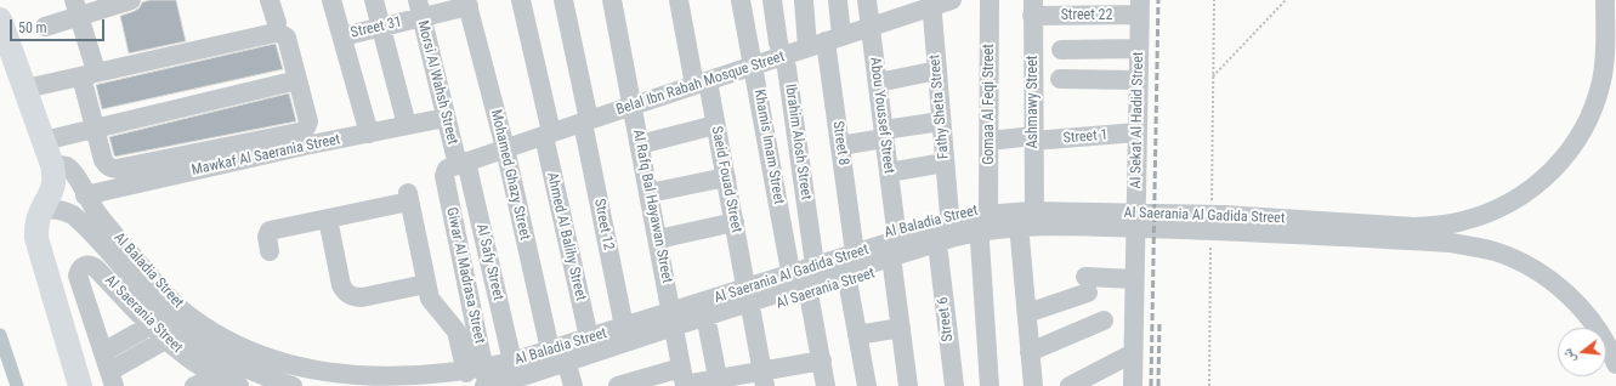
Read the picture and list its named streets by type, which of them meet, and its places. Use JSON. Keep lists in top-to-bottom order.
{
  "streets": {
    "street": [
      "Street 22",
      "Street 31",
      "Morsi Al Wahsh Street",
      "Belal Ibn Rabah Mosque Street",
      "Ashmawy Street",
      "Gomaa Al Feqi Street",
      "Fathy Sheta Street",
      "Abou Youssef Street",
      "Al Sekat Al Hadid Street",
      "Street 1",
      "Ibrahim Alosh Street",
      "Street 8",
      "Khamis Imam Street",
      "Mawkaf Al Saerania Street",
      "Mohamed Ghazy Street",
      "Saeid Fouad Street",
      "Al Rafq Bal Hayawan Street",
      "Al Saerania Al Gadida Street",
      "Al Baladia Street",
      "Street 12",
      "Ahmed Al Balihy Street",
      "Al Safy Street",
      "Giwar Al Madrasa Street",
      "Al Saerania Street",
      "Street 6"
    ]
  },
  "crossings": [
    ["Street 22", "Ashmawy Street"],
    ["Street 22", "Al Sekat Al Hadid Street"],
    ["Street 31", "Morsi Al Wahsh Street"],
    ["Street 31", "Mohamed Ghazy Street"],
    ["Morsi Al Wahsh Street", "Belal Ibn Rabah Mosque Street"],
    ["Morsi Al Wahsh Street", "Mawkaf Al Saerania Street"],
    ["Morsi Al Wahsh Street", "Al Safy Street"],
    ["Morsi Al Wahsh Street", "Giwar Al Madrasa Street"],
    ["Belal Ibn Rabah Mosque Street", "Fathy Sheta Street"],
    ["Belal Ibn Rabah Mosque Street", "Abou Youssef Street"],
    ["Belal Ibn Rabah Mosque Street", "Ibrahim Alosh Street"],
    ["Belal Ibn Rabah Mosque Street", "Street 8"],
    ["Belal Ibn Rabah Mosque Street", "Khamis Imam Street"],
    ["Belal Ibn Rabah Mosque Street", "Mohamed Ghazy Street"],
    ["Belal Ibn Rabah Mosque Street", "Saeid Fouad Street"],
    ["Belal Ibn Rabah Mosque Street", "Al Rafq Bal Hayawan Street"],
    ["Belal Ibn Rabah Mosque Street", "Street 12"],
    ["Belal Ibn Rabah Mosque Street", "Ahmed Al Balihy Street"],
    ["Belal Ibn Rabah Mosque Street", "Al Safy Street"],
    ["Belal Ibn Rabah Mosque Street", "Giwar Al Madrasa Street"],
    ["Ashmawy Street", "Street 1"],
    ["Ashmawy Street", "Al Baladia Street"],
    ["Gomaa Al Feqi Street", "Street 1"],
    ["Gomaa Al Feqi Street", "Al Baladia Street"],
    ["Fathy Sheta Street", "Al Baladia Street"],
    ["Abou Youssef Street", "Al Baladia Street"],
    ["Al Sekat Al Hadid Street", "Street 1"],
    ["Al Sekat Al Hadid Street", "Al Baladia Street"],
    ["Al Sekat Al Hadid Street", "Al Saerania Street"],
    ["Ibrahim Alosh Street", "Al Baladia Street"],
    ["Street 8", "Al Baladia Street"],
    ["Khamis Imam Street", "Al Baladia Street"],
    ["Mawkaf Al Saerania Street", "Al Baladia Street"],
    ["Mohamed Ghazy Street", "Al Baladia Street"],
    ["Saeid Fouad Street", "Al Baladia Street"],
    ["Al Rafq Bal Hayawan Street", "Al Saerania Al Gadida Street"],
    ["Al Rafq Bal Hayawan Street", "Al Baladia Street"],
    ["Al Rafq Bal Hayawan Street", "Al Saerania Street"],
    ["Al Saerania Al Gadida Street", "Al Baladia Street"],
    ["Al Saerania Al Gadida Street", "Al Saerania Street"],
    ["Al Baladia Street", "Street 12"],
    ["Al Baladia Street", "Ahmed Al Balihy Street"],
    ["Al Baladia Street", "Al Safy Street"],
    ["Al Baladia Street", "Giwar Al Madrasa Street"],
    ["Al Baladia Street", "Al Saerania Street"],
    ["Al Safy Street", "Giwar Al Madrasa Street"],
    ["Al Saerania Street", "Street 6"]
  ],
  "scale_bar": "50 m",
  "north": "left"
}
